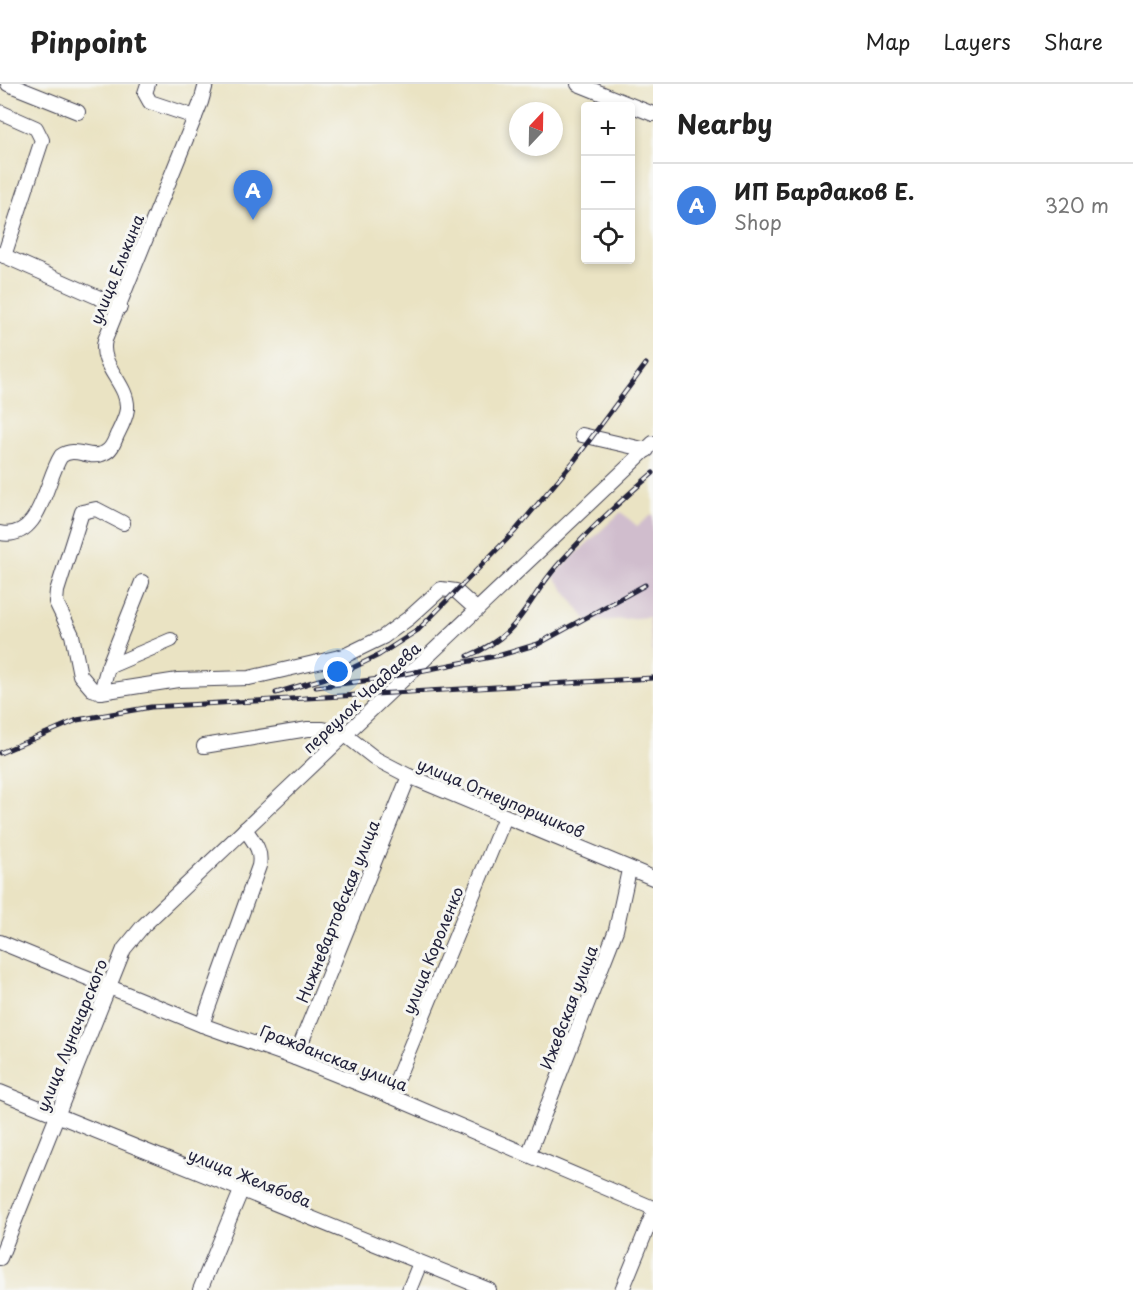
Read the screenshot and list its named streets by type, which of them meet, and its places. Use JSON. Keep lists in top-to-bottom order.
{
  "streets": {
    "street": [
      "улица Елькина",
      "переулок Чаадаева",
      "улица Огнеупорщиков",
      "Нижневартовская улица",
      "улица Короленко",
      "Ижевская улица",
      "улица Луначарского",
      "Гражданская улица",
      "улица Желябова"
    ]
  },
  "crossings": [
    ["переулок Чаадаева", "улица Огнеупорщиков"],
    ["переулок Чаадаева", "улица Луначарского"],
    ["улица Огнеупорщиков", "Нижневартовская улица"],
    ["улица Огнеупорщиков", "улица Короленко"],
    ["улица Огнеупорщиков", "Ижевская улица"],
    ["Нижневартовская улица", "Гражданская улица"],
    ["улица Короленко", "Гражданская улица"],
    ["Ижевская улица", "Гражданская улица"],
    ["улица Луначарского", "Гражданская улица"],
    ["улица Луначарского", "улица Желябова"]
  ],
  "north": "top",
  "page": {
    "header": "Pinpoint",
    "nav": ["Map", "Layers", "Share"],
    "heading": "Nearby",
    "map_buttons": ["+", "−"],
    "list": [
      {
        "mark": "A",
        "name": "ИП Бардаков Е.",
        "note": "Shop",
        "value": "320 m"
      }
    ],
    "pins": "A"
  }
}
